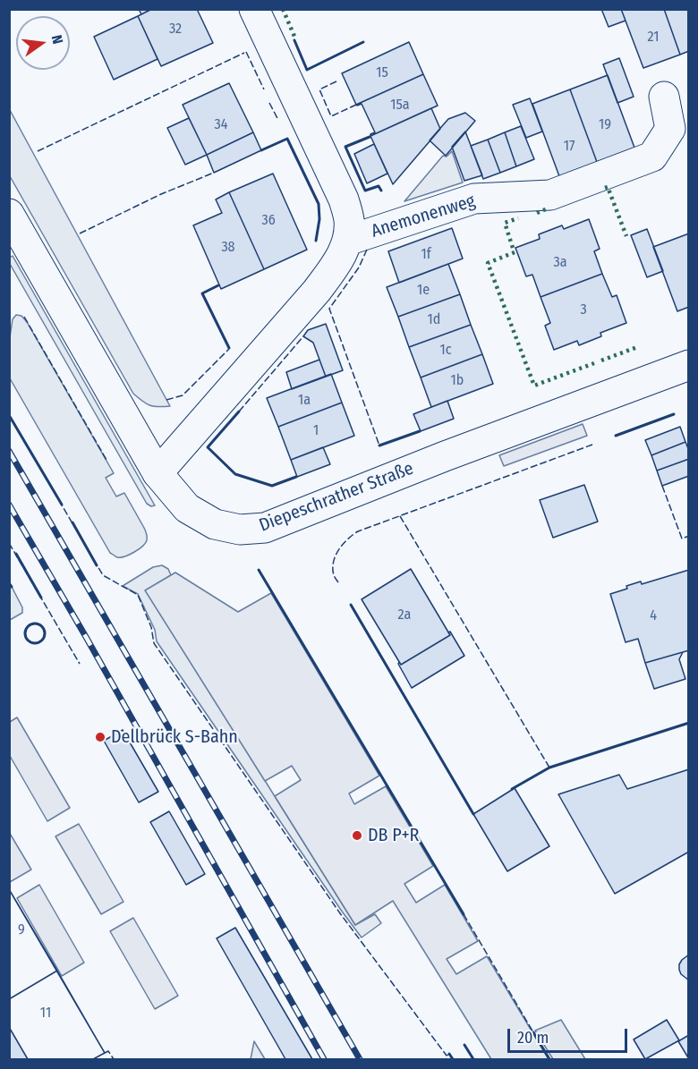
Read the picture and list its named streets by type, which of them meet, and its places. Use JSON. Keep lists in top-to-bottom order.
{
  "streets": {
    "street": ["Anemonenweg", "Diepeschrather Straße"]
  },
  "crossings": [
    ["Anemonenweg", "Diepeschrather Straße"]
  ],
  "places": ["Dellbrück S-Bahn", "DB P+R"],
  "house_numbers": [
    "32",
    "21",
    "15",
    "15a",
    "34",
    "19",
    "17",
    "36",
    "38",
    "1f",
    "3a",
    "1e",
    "3",
    "1d",
    "1c",
    "1b",
    "1a",
    "1",
    "2a",
    "4",
    "9",
    "11"
  ],
  "scale_bar": "20 m",
  "north": "right"
}
